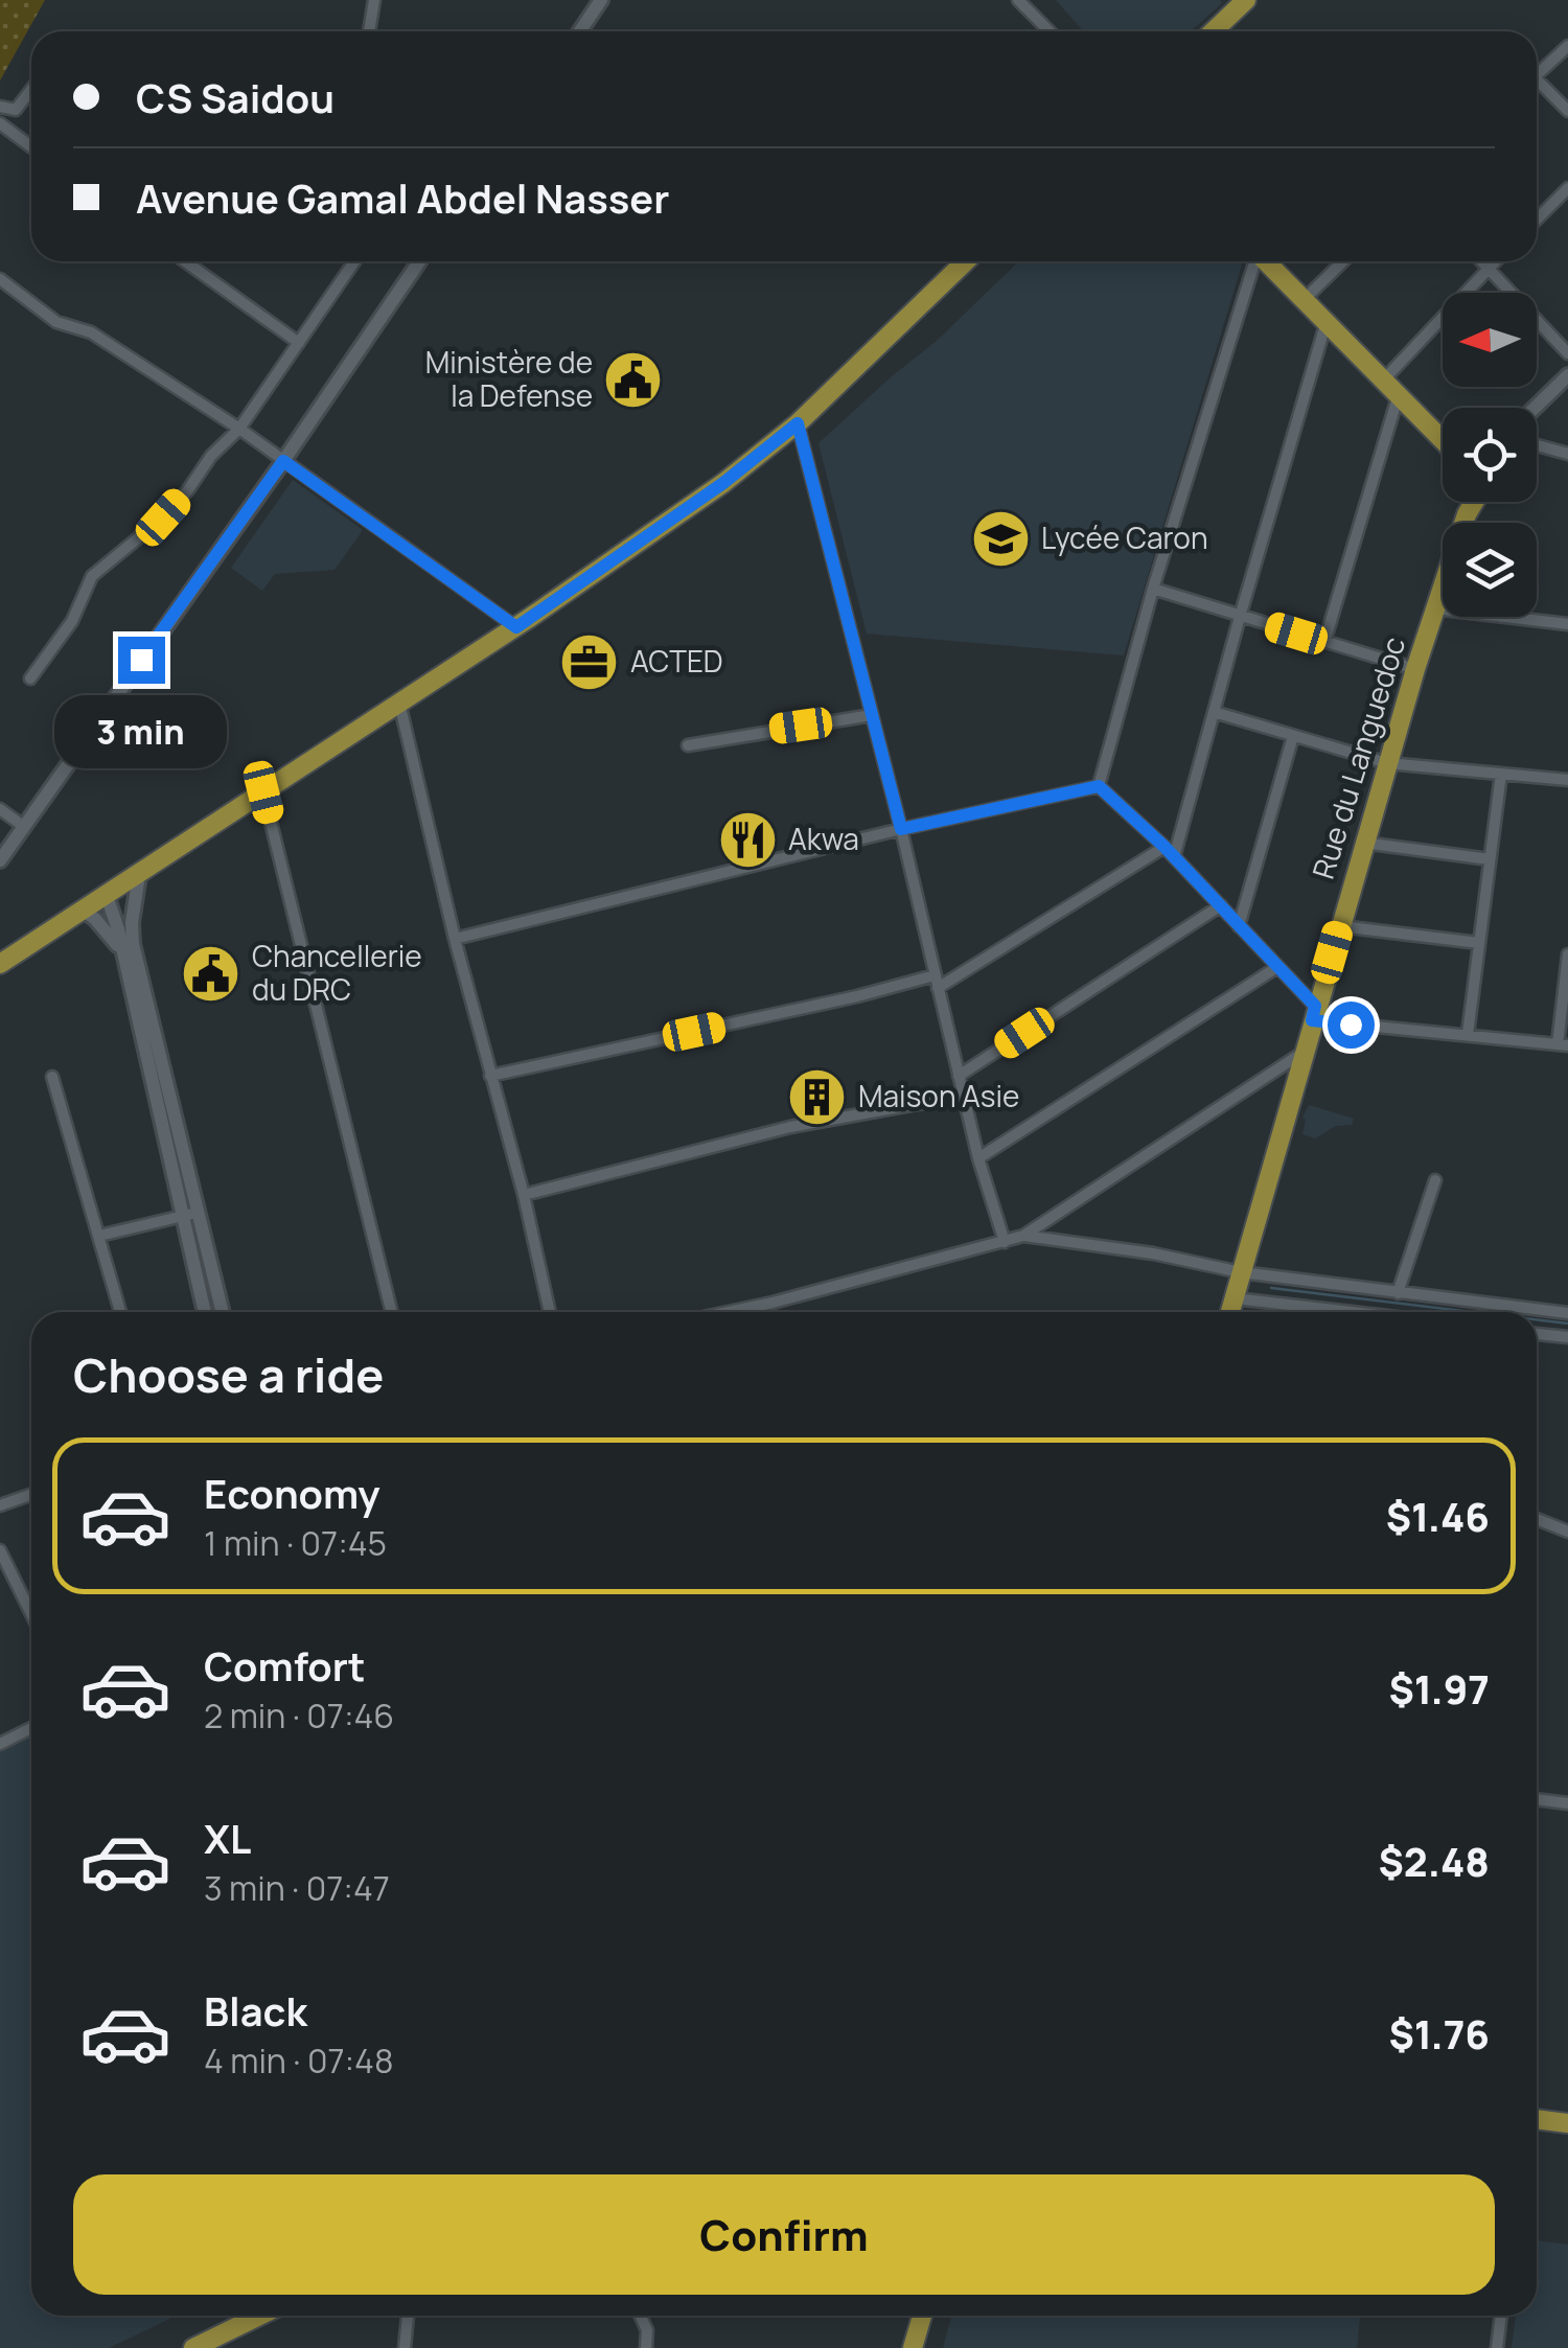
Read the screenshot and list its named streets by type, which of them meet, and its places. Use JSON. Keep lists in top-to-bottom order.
{
  "streets": {
    "main road": ["Rue du Languedoc"]
  },
  "places": {
    "public building": ["Ministère de la Defense", "Chancellerie du DRC"],
    "school or university": ["Lycée Caron"],
    "office": ["ACTED"],
    "restaurant": ["Akwa"],
    "building": ["Maison Asie"]
  },
  "north": "left",
  "page": {
    "banner": ["CS Saidou", "Avenue Gamal Abdel Nasser"],
    "bubble": "3 min",
    "heading": "Choose a ride",
    "list": [
      {
        "name": "Economy",
        "note": "1 min · 07:45",
        "value": "$1.46"
      },
      {
        "name": "Comfort",
        "note": "2 min · 07:46",
        "value": "$1.97"
      },
      {
        "name": "XL",
        "note": "3 min · 07:47",
        "value": "$2.48"
      },
      {
        "name": "Black",
        "note": "4 min · 07:48",
        "value": "$1.76"
      }
    ],
    "buttons": "Confirm"
  }
}
